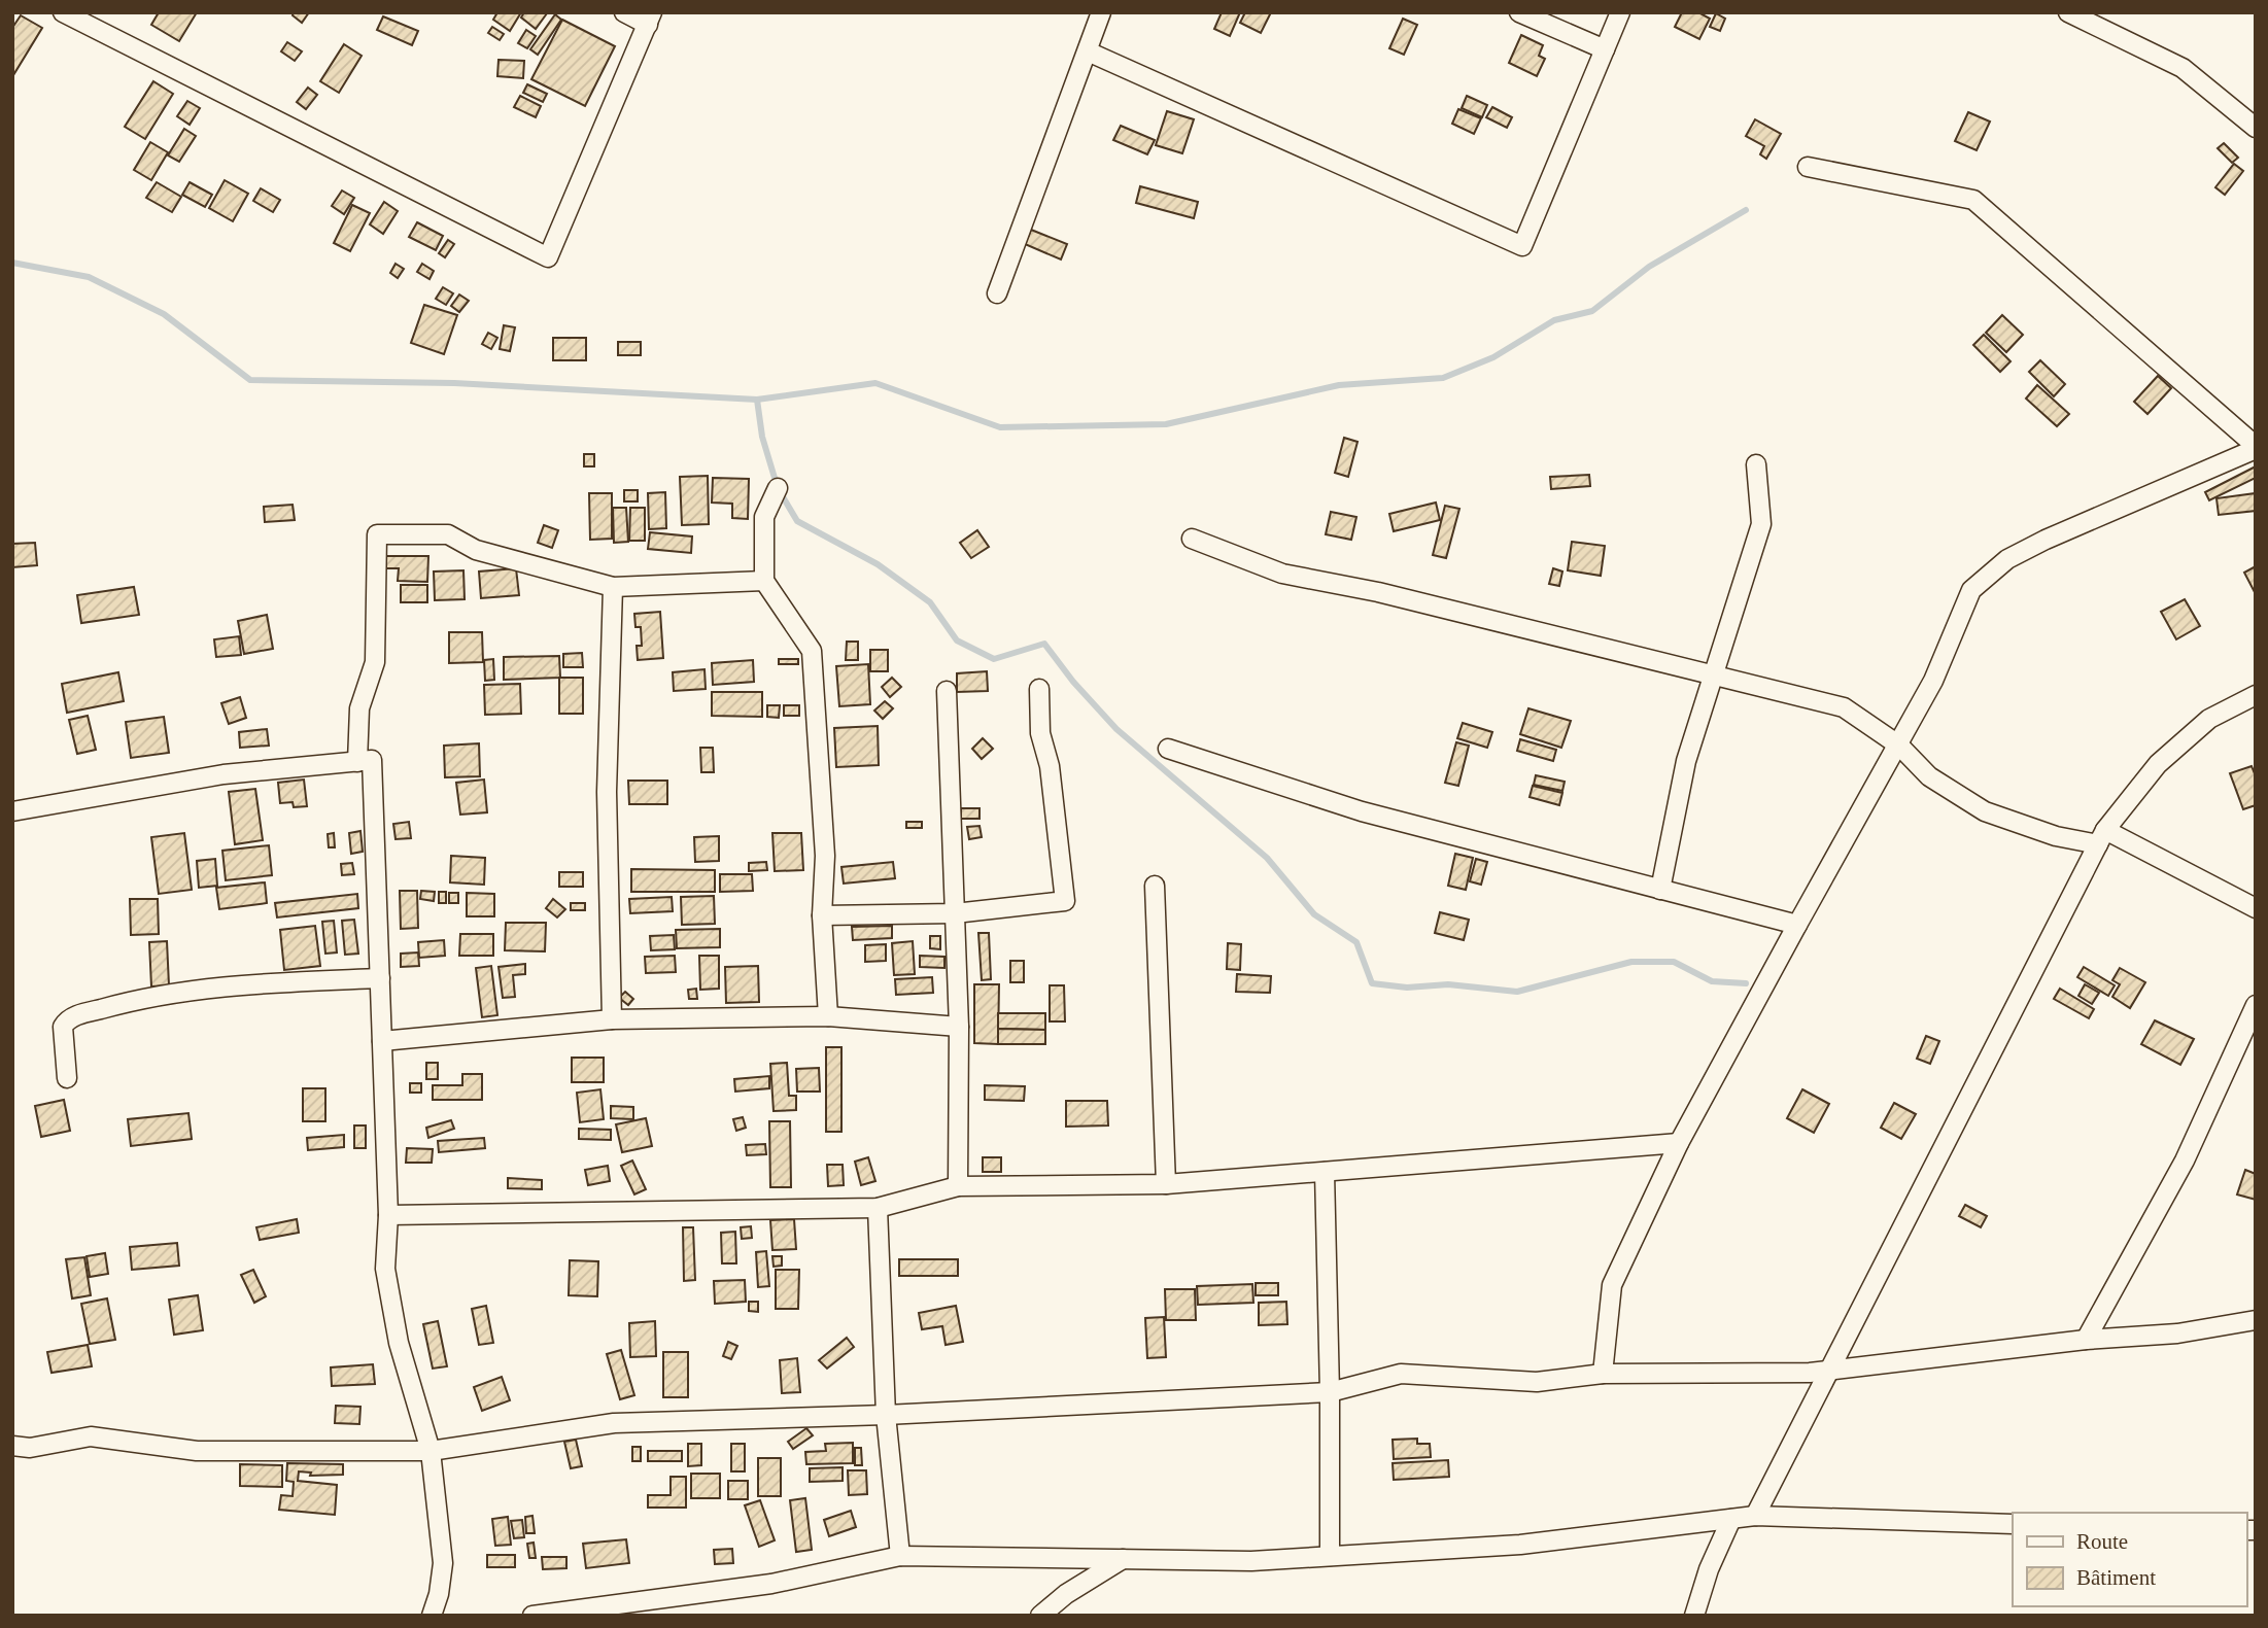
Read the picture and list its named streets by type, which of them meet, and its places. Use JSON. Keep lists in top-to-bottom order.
{
  "legend": ["Route", "Bâtiment"]
}
